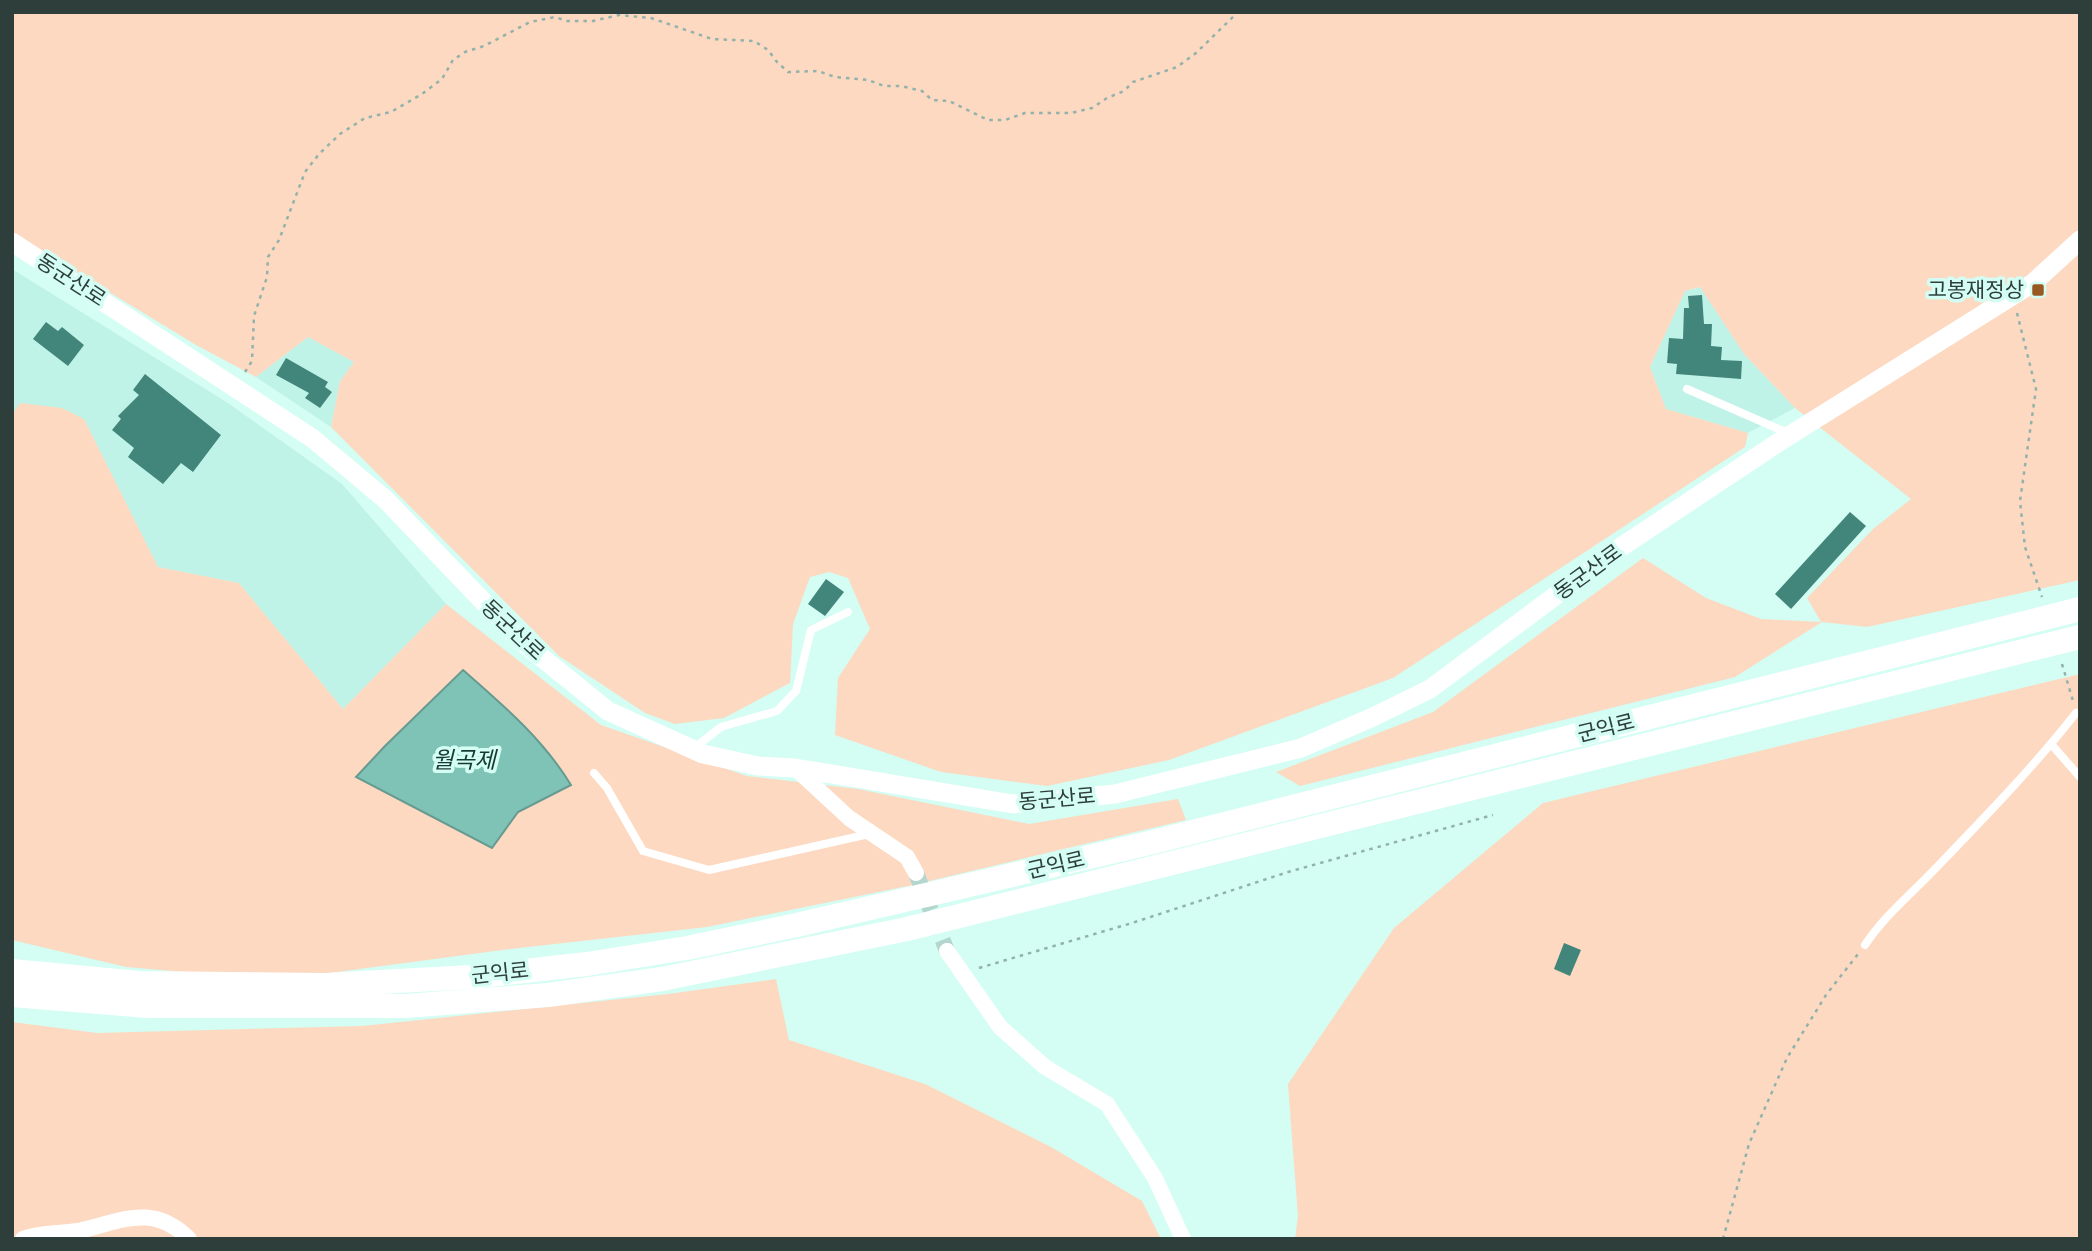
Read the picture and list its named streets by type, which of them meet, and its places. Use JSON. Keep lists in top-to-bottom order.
{
  "streets": {
    "highway": ["군익로"],
    "street": ["동군산로"]
  },
  "water": ["월곡제"],
  "places": {
    "transit": ["고봉재정상"]
  }
}
